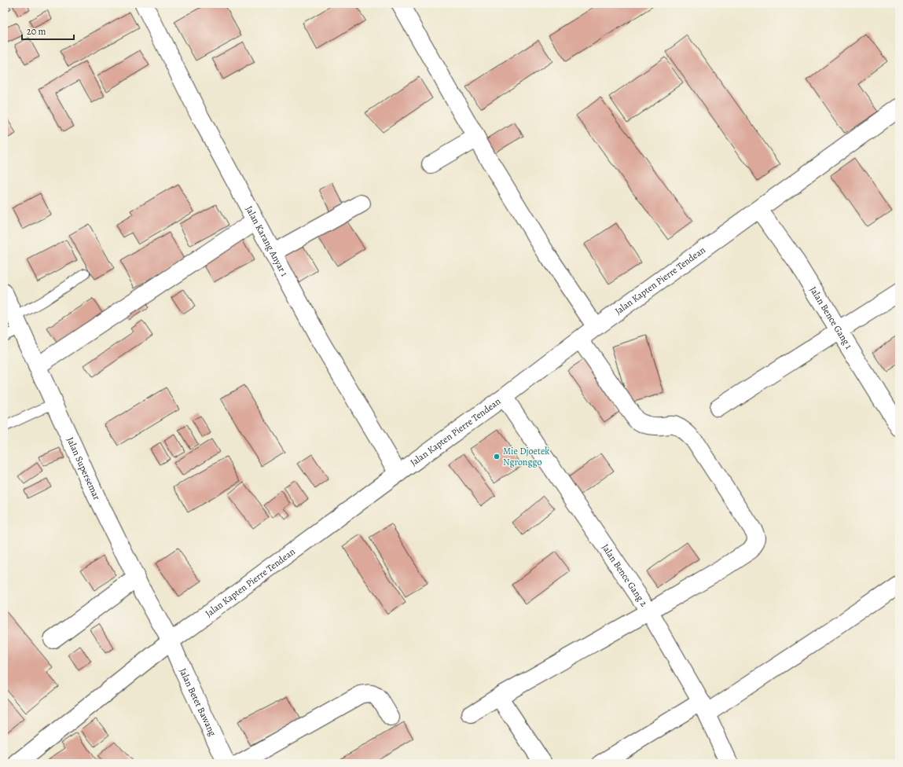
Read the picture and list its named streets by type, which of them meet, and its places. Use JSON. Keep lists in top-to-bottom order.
{
  "streets": {
    "street": [
      "Jalan Karang Anyar 1",
      "Jalan Kapten Pierre Tendean",
      "Jalan Bence Gang 1",
      "Jalan Supersemar",
      "Jalan Bence Gang 2",
      "Jalan Betet Bawang"
    ]
  },
  "crossings": [
    ["Jalan Karang Anyar 1", "Jalan Kapten Pierre Tendean"],
    ["Jalan Kapten Pierre Tendean", "Jalan Bence Gang 1"],
    ["Jalan Kapten Pierre Tendean", "Jalan Supersemar"],
    ["Jalan Kapten Pierre Tendean", "Jalan Bence Gang 2"],
    ["Jalan Kapten Pierre Tendean", "Jalan Betet Bawang"],
    ["Jalan Supersemar", "Jalan Betet Bawang"]
  ],
  "places": ["Mie Djoetek Ngronggo"],
  "scale_bar": "20 m"
}
